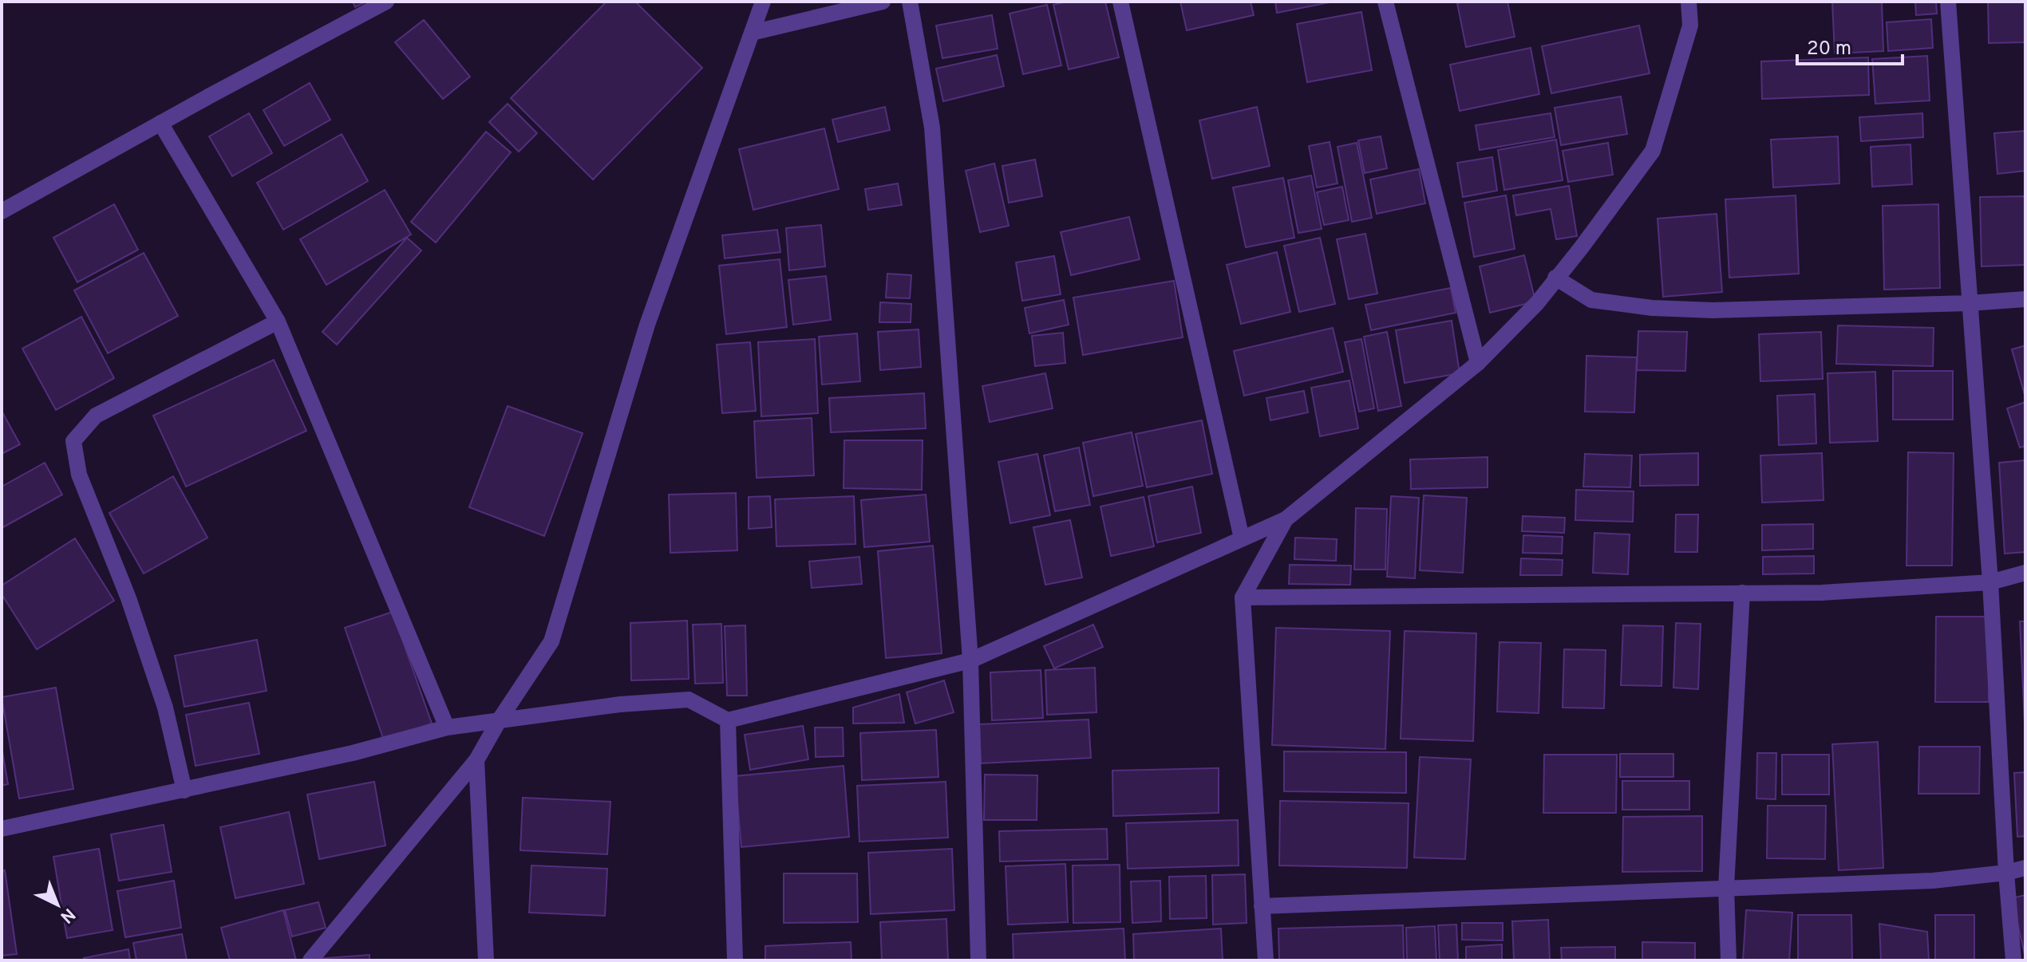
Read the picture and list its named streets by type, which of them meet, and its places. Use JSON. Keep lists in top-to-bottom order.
{
  "scale_bar": "20 m",
  "north": "bottom right"
}
